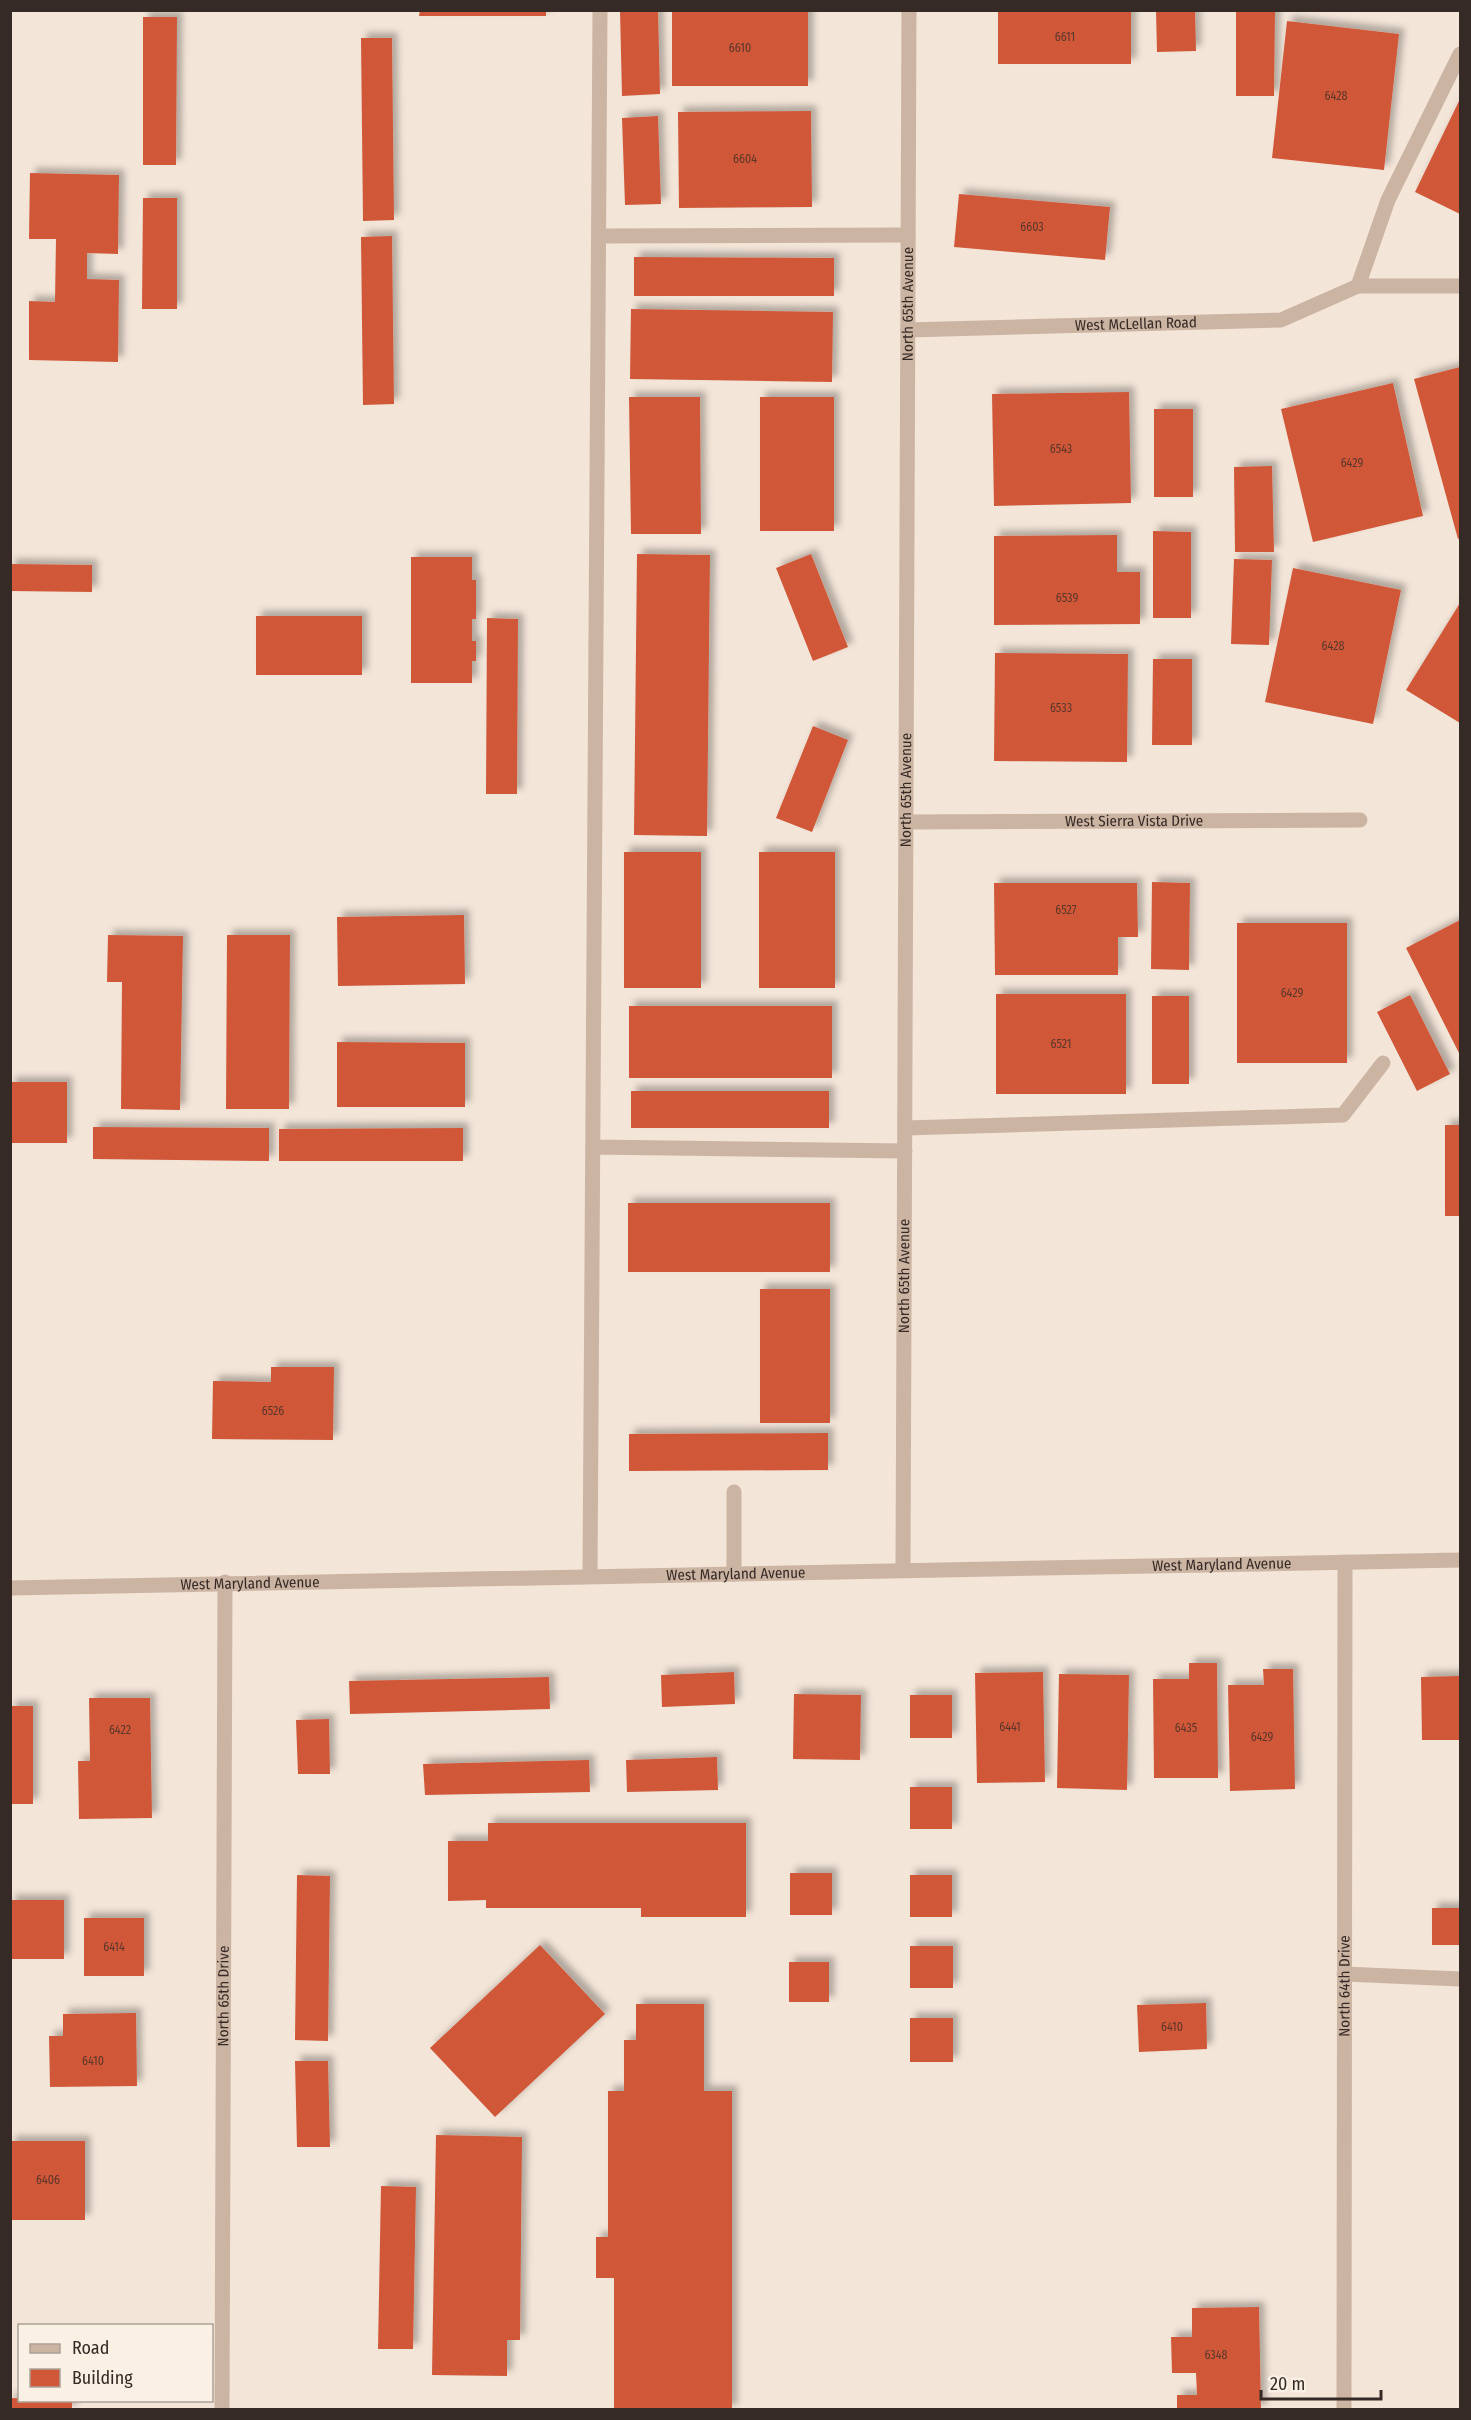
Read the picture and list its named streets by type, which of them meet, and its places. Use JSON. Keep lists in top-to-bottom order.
{
  "streets": {
    "street": [
      "North 65th Avenue",
      "West McLellan Road",
      "West Sierra Vista Drive",
      "West Maryland Avenue",
      "North 64th Drive",
      "North 65th Drive"
    ]
  },
  "crossings": [
    ["North 65th Avenue", "West McLellan Road"],
    ["North 65th Avenue", "West Sierra Vista Drive"],
    ["North 65th Avenue", "West Maryland Avenue"],
    ["West Maryland Avenue", "North 64th Drive"],
    ["West Maryland Avenue", "North 65th Drive"]
  ],
  "house_numbers": [
    "6611",
    "6610",
    "6428",
    "6604",
    "6603",
    "6543",
    "6429",
    "6539",
    "6428",
    "6533",
    "6527",
    "6429",
    "6521",
    "6526",
    "6441",
    "6435",
    "6422",
    "6429",
    "6414",
    "6410",
    "6410",
    "6406",
    "6348"
  ],
  "legend": ["Road", "Building"],
  "scale_bar": "20 m"
}
